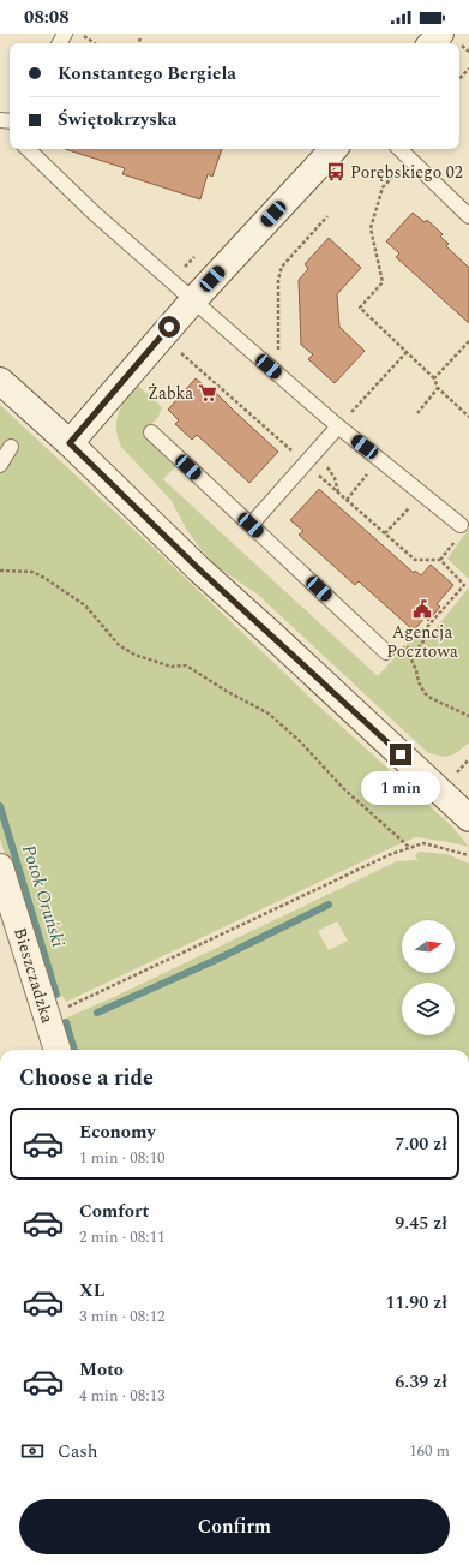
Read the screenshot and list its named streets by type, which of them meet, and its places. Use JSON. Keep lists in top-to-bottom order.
{
  "streets": {
    "main road": ["Bieszczadzka"]
  },
  "water": ["Potok Oruński"],
  "places": {
    "bus stop": ["Porębskiego 02"],
    "supermarket": ["Żabka"],
    "public building": ["Agencja Pocztowa"]
  },
  "north": "right",
  "page": {
    "status": "08:08",
    "banner": ["Konstantego Bergiela", "Świętokrzyska"],
    "bubble": "1 min",
    "heading": "Choose a ride",
    "list": [
      {
        "name": "Economy",
        "note": "1 min · 08:10",
        "value": "7.00 zł"
      },
      {
        "name": "Comfort",
        "note": "2 min · 08:11",
        "value": "9.45 zł"
      },
      {
        "name": "XL",
        "note": "3 min · 08:12",
        "value": "11.90 zł"
      },
      {
        "name": "Moto",
        "note": "4 min · 08:13",
        "value": "6.39 zł"
      }
    ],
    "pay": ["Cash", "160 m"],
    "buttons": "Confirm"
  }
}
